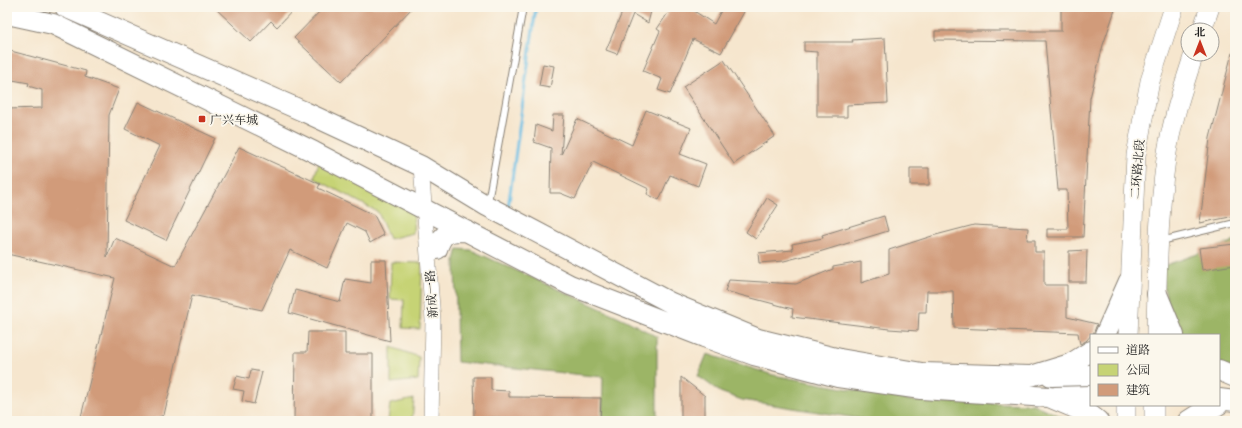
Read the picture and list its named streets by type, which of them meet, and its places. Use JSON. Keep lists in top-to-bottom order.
{
  "streets": {
    "main road": ["二环路北段"],
    "street": ["新成一路"]
  },
  "places": {
    "transit": ["广兴车城"]
  },
  "legend": ["道路", "公园", "建筑"],
  "north": "top"
}
